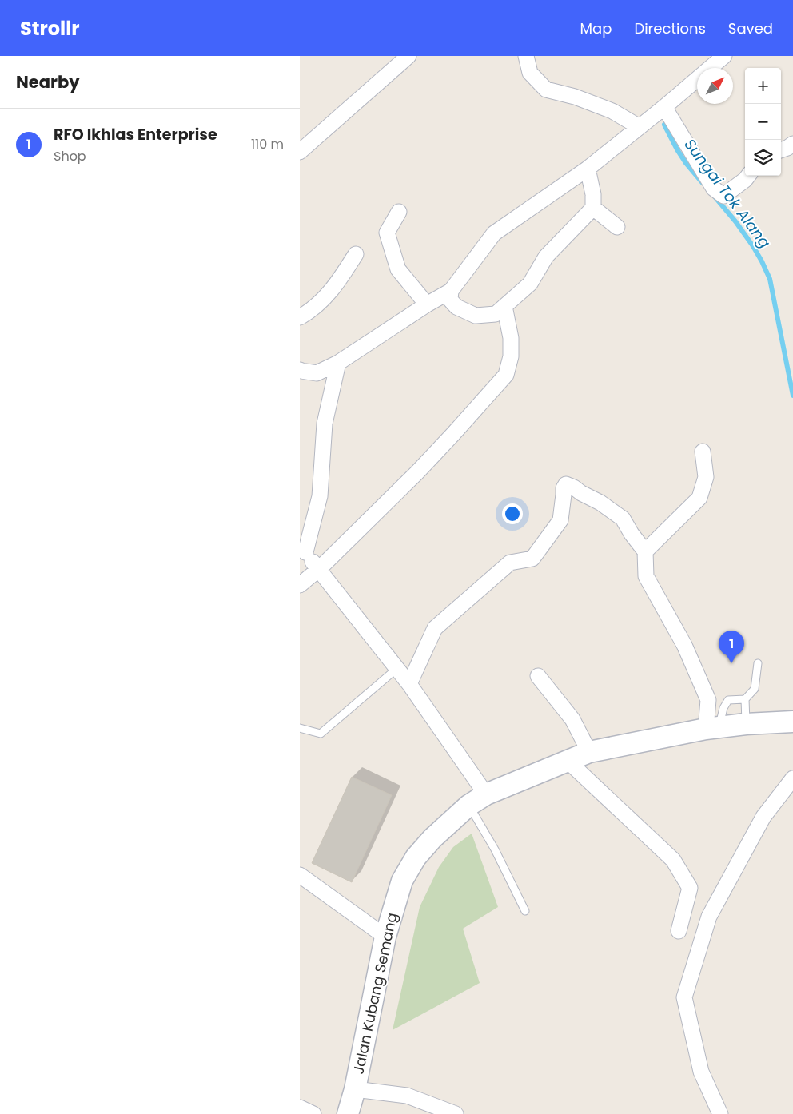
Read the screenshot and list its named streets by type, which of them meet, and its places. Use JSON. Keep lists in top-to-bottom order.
{
  "streets": {
    "main road": ["Jalan Kubang Semang"]
  },
  "water": ["Sungai Tok Alang"],
  "north": "top right",
  "page": {
    "header": "Strollr",
    "nav": ["Map", "Directions", "Saved"],
    "heading": "Nearby",
    "map_buttons": ["+", "−"],
    "list": [
      {
        "mark": "1",
        "name": "RFO Ikhlas Enterprise",
        "note": "Shop",
        "value": "110 m"
      }
    ],
    "pins": "1"
  }
}
